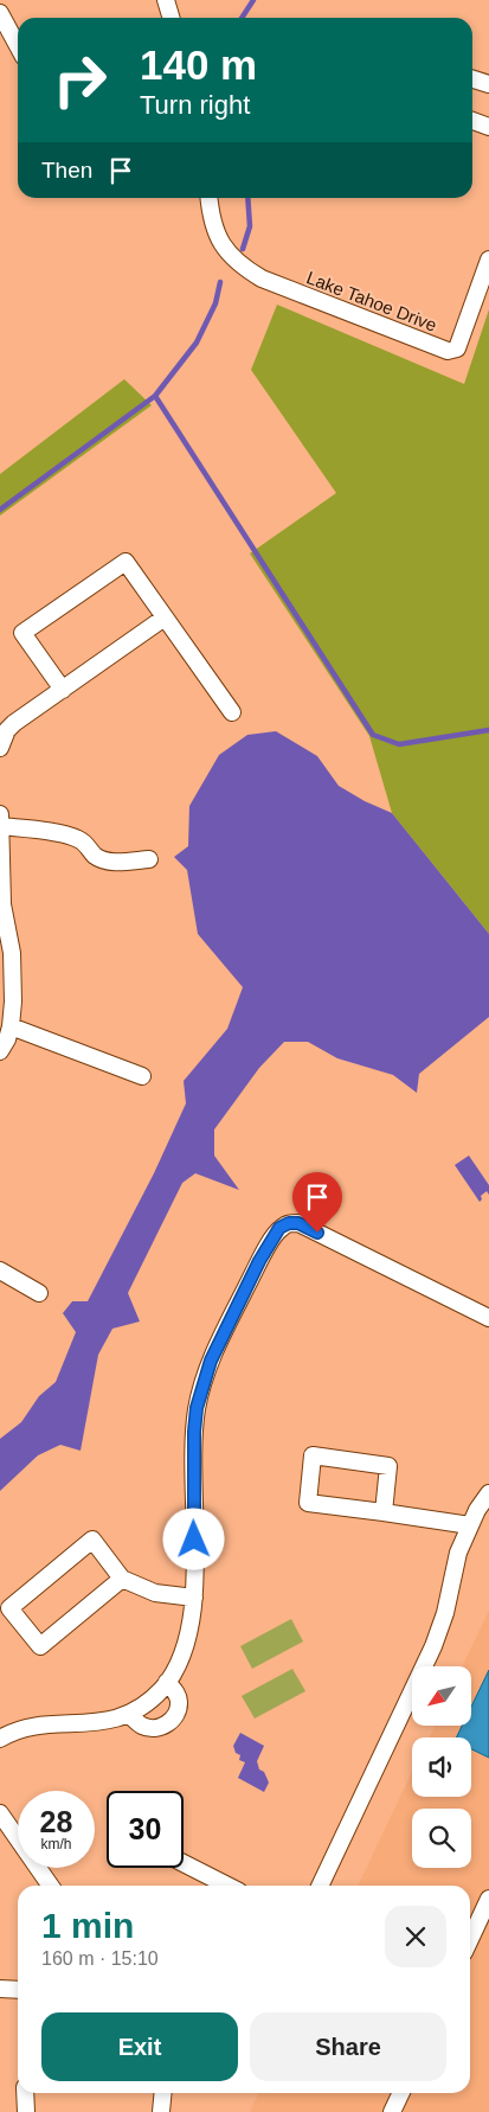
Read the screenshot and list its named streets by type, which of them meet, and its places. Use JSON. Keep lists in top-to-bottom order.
{
  "streets": {
    "street": ["Lake Tahoe Drive"]
  },
  "north": "bottom left",
  "page": {
    "turn": ["140 m", "Turn right"],
    "then": "Then",
    "speed": "28 km/h",
    "limit": "30",
    "heading": ["1 min", "160 m · 15:10"],
    "buttons": ["Exit", "Share"]
  }
}
